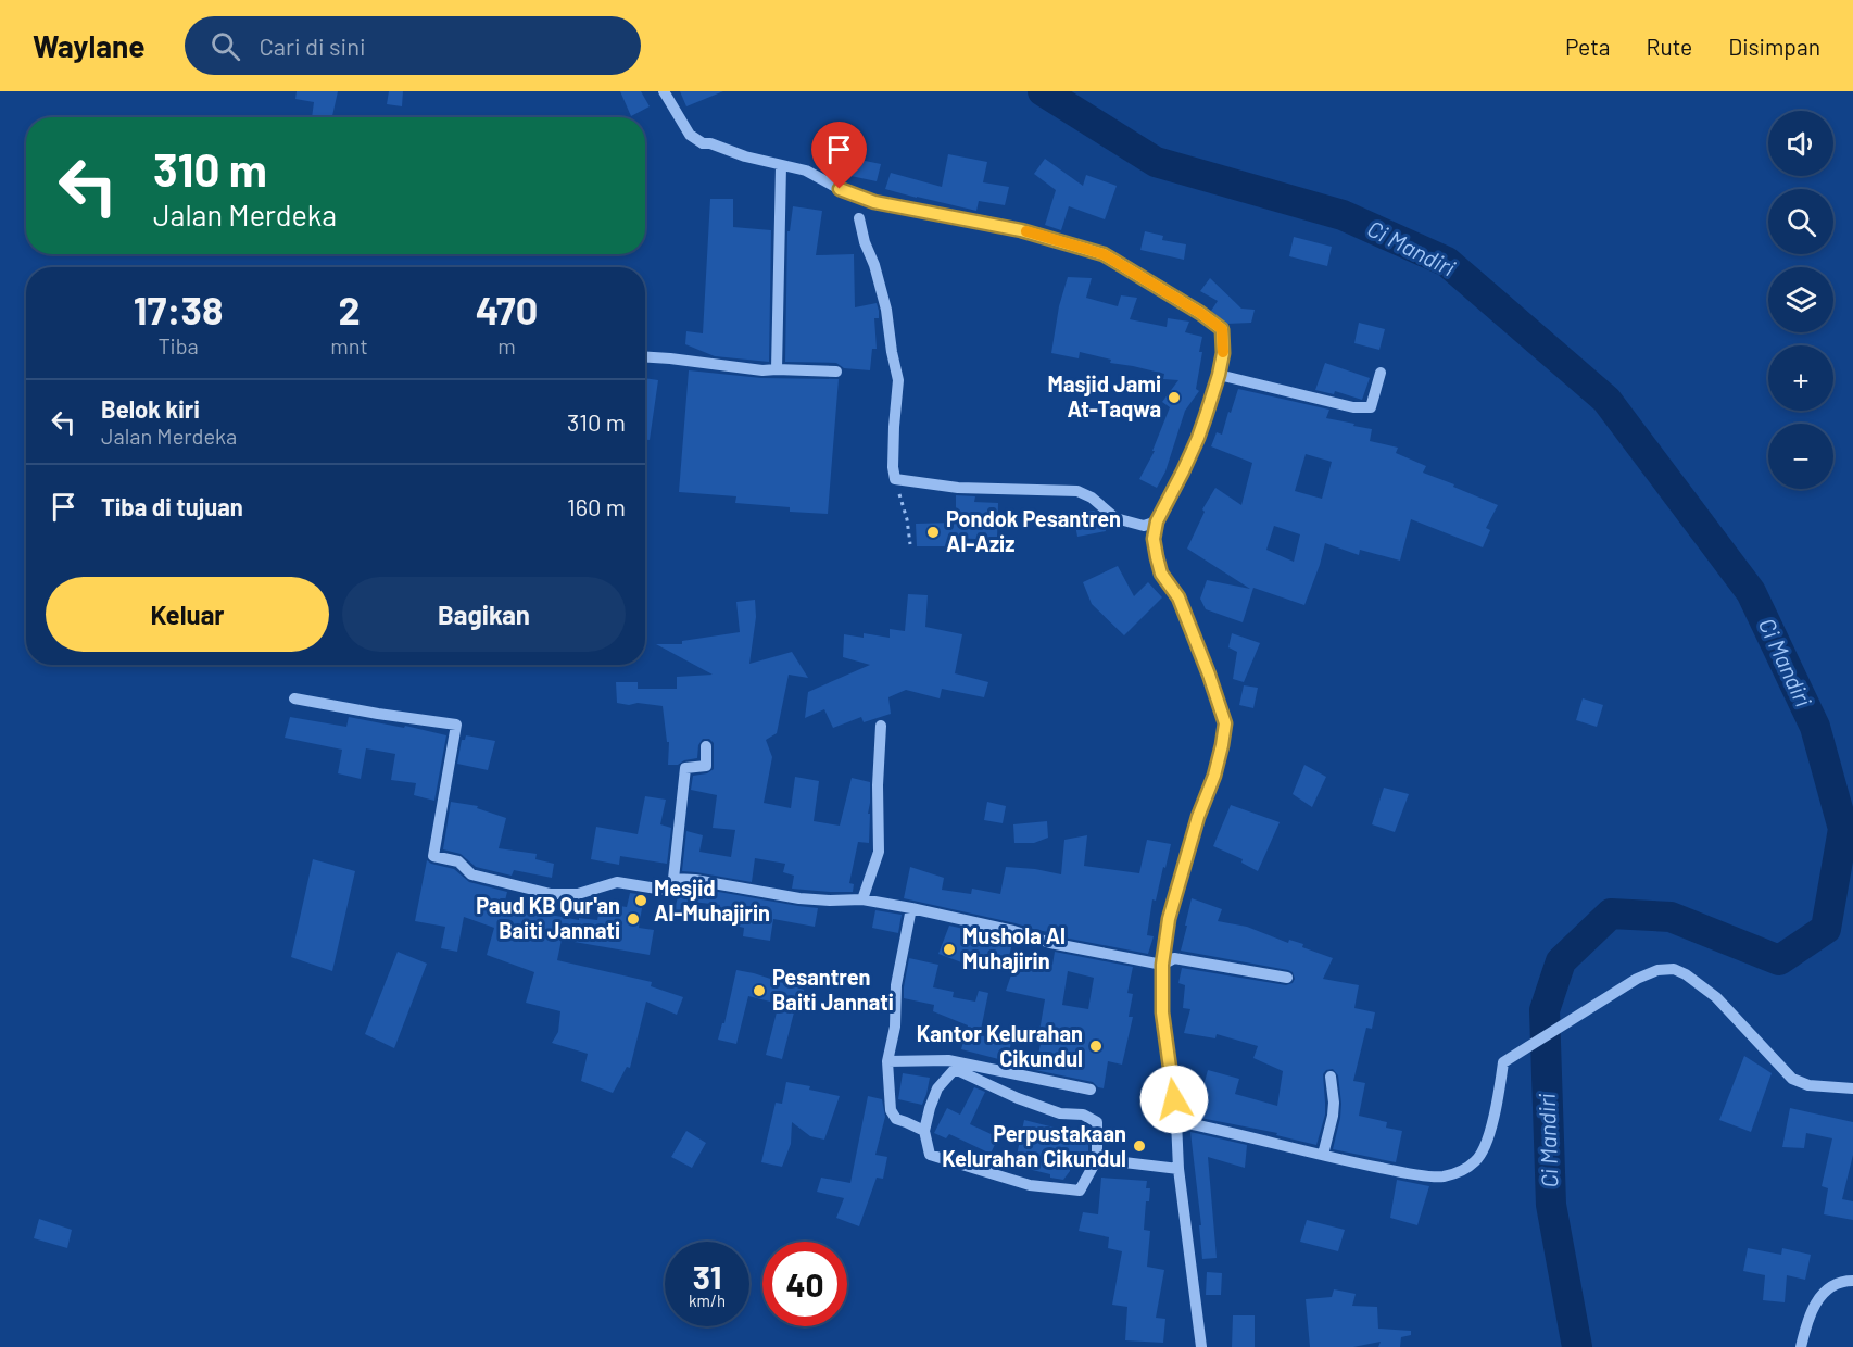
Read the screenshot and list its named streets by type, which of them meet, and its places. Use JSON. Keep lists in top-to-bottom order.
{
  "water": ["Ci Mandiri"],
  "places": [
    "Masjid Jami At-Taqwa",
    "Pondok Pesantren Al-Aziz",
    "Mesjid Al-Muhajirin",
    "Paud KB Qur'an Baiti Jannati",
    "Mushola Al Muhajirin",
    "Pesantren Baiti Jannati",
    "Kantor Kelurahan Cikundul",
    "Perpustakaan Kelurahan Cikundul"
  ],
  "page": {
    "header": "Waylane",
    "search": "Cari di sini",
    "nav": ["Peta", "Rute", "Disimpan"],
    "map_buttons": ["+", "−"],
    "turn": ["310 m", "Jalan Merdeka"],
    "eta": [
      "17:38",
      "Tiba",
      "2",
      "mnt",
      "470",
      "m"
    ],
    "list": [
      {
        "name": "Belok kiri",
        "note": "Jalan Merdeka",
        "value": "310 m"
      },
      {
        "name": "Tiba di tujuan",
        "value": "160 m"
      }
    ],
    "buttons": ["Keluar", "Bagikan"],
    "speed": "31 km/h",
    "limit": "40"
  }
}
